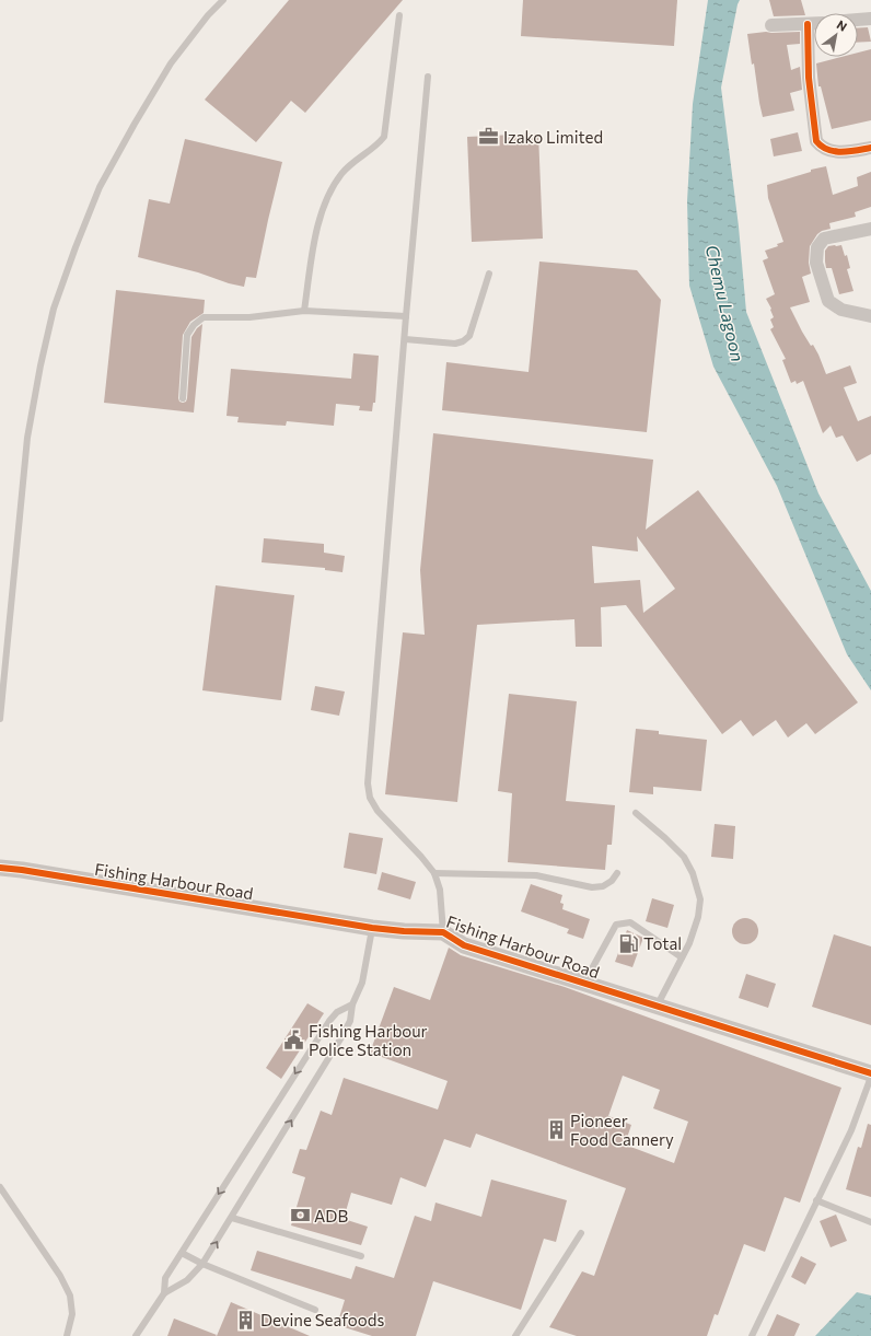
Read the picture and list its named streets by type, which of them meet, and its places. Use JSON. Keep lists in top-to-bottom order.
{
  "streets": {
    "street": ["Fishing Harbour Road"]
  },
  "water": ["Chemu Lagoon"],
  "places": {
    "office": ["Izako Limited"],
    "fuel station": ["Total"],
    "public building": ["Fishing Harbour Police Station"],
    "building": ["Pioneer Food Cannery", "Devine Seafoods"],
    "bank": ["ADB"]
  },
  "north": "top right"
}
